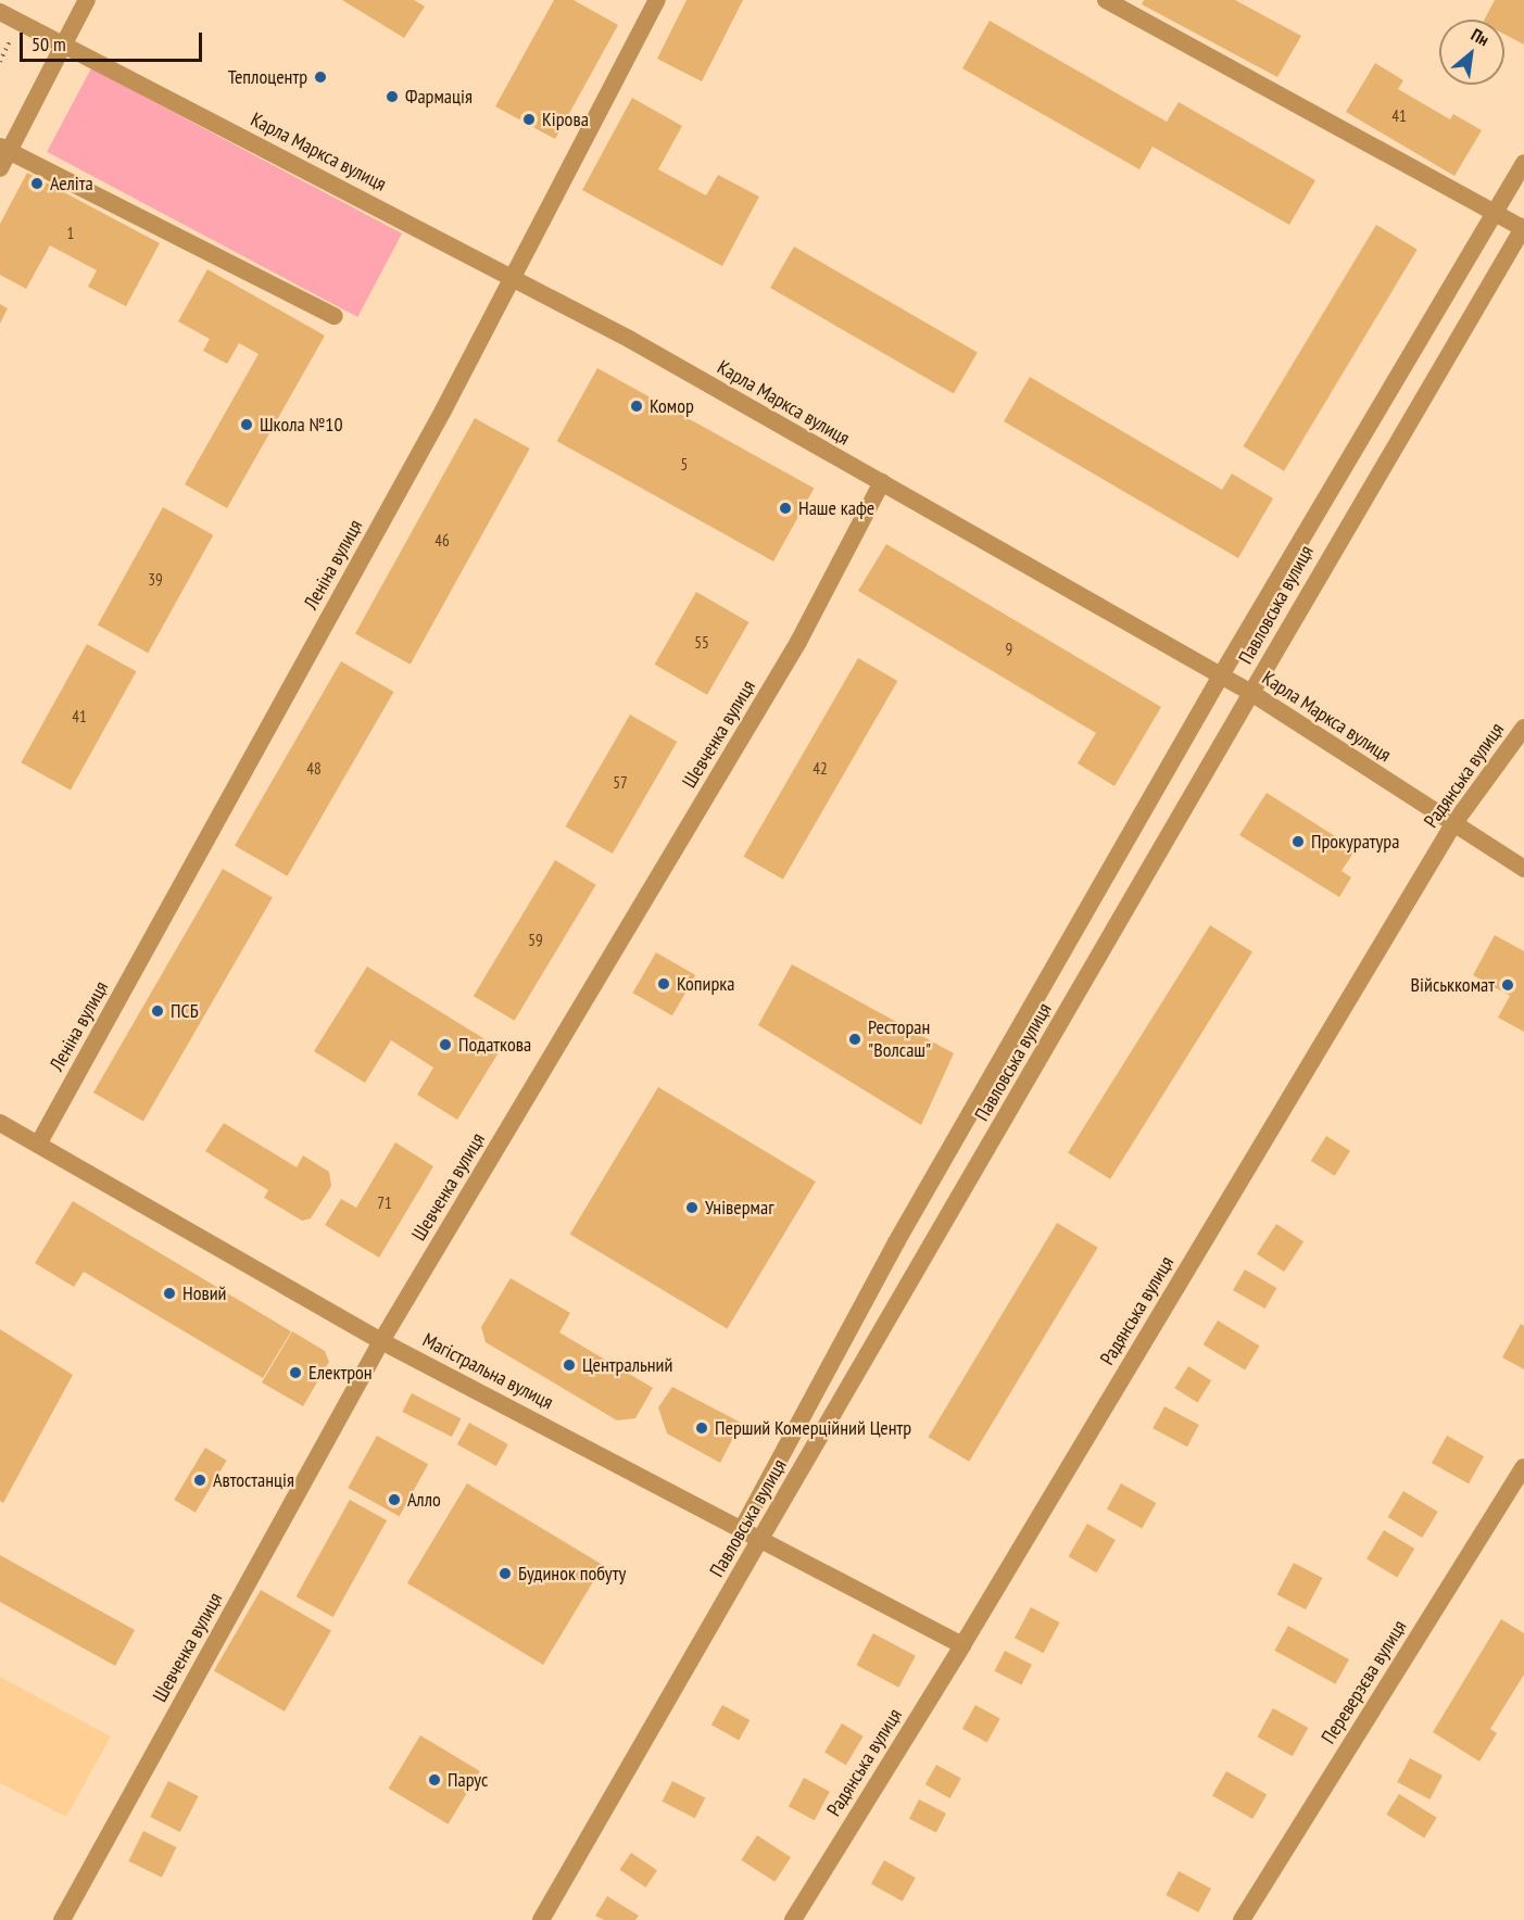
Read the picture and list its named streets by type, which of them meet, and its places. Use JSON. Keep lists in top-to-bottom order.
{
  "streets": {
    "street": [
      "Карла Маркса вулиця",
      "Леніна вулиця",
      "Павловська вулиця",
      "Шевченка вулиця",
      "Радянська вулиця",
      "Магістральна вулиця",
      "Переверзєва вулиця"
    ]
  },
  "crossings": [
    ["Карла Маркса вулиця", "Леніна вулиця"],
    ["Карла Маркса вулиця", "Павловська вулиця"],
    ["Карла Маркса вулиця", "Шевченка вулиця"],
    ["Карла Маркса вулиця", "Радянська вулиця"],
    ["Леніна вулиця", "Магістральна вулиця"],
    ["Павловська вулиця", "Магістральна вулиця"],
    ["Шевченка вулиця", "Магістральна вулиця"],
    ["Радянська вулиця", "Магістральна вулиця"]
  ],
  "places": [
    "Теплоцентр",
    "Фармація",
    "Кірова",
    "Аеліта",
    "Комор",
    "Школа №10",
    "Наше кафе",
    "Прокуратура",
    "Копирка",
    "Військкомат",
    "ПСБ",
    "Ресторан \"Волсаш\"",
    "Податкова",
    "Універмаг",
    "Новий",
    "Центральний",
    "Електрон",
    "Перший Комерційний Центр",
    "Автостанція",
    "Алло",
    "Будинок побуту",
    "Парус"
  ],
  "house_numbers": [
    "41",
    "1",
    "5",
    "46",
    "39",
    "55",
    "9",
    "41",
    "48",
    "42",
    "57",
    "59",
    "71"
  ],
  "scale_bar": "50 m",
  "north": "top right"
}
